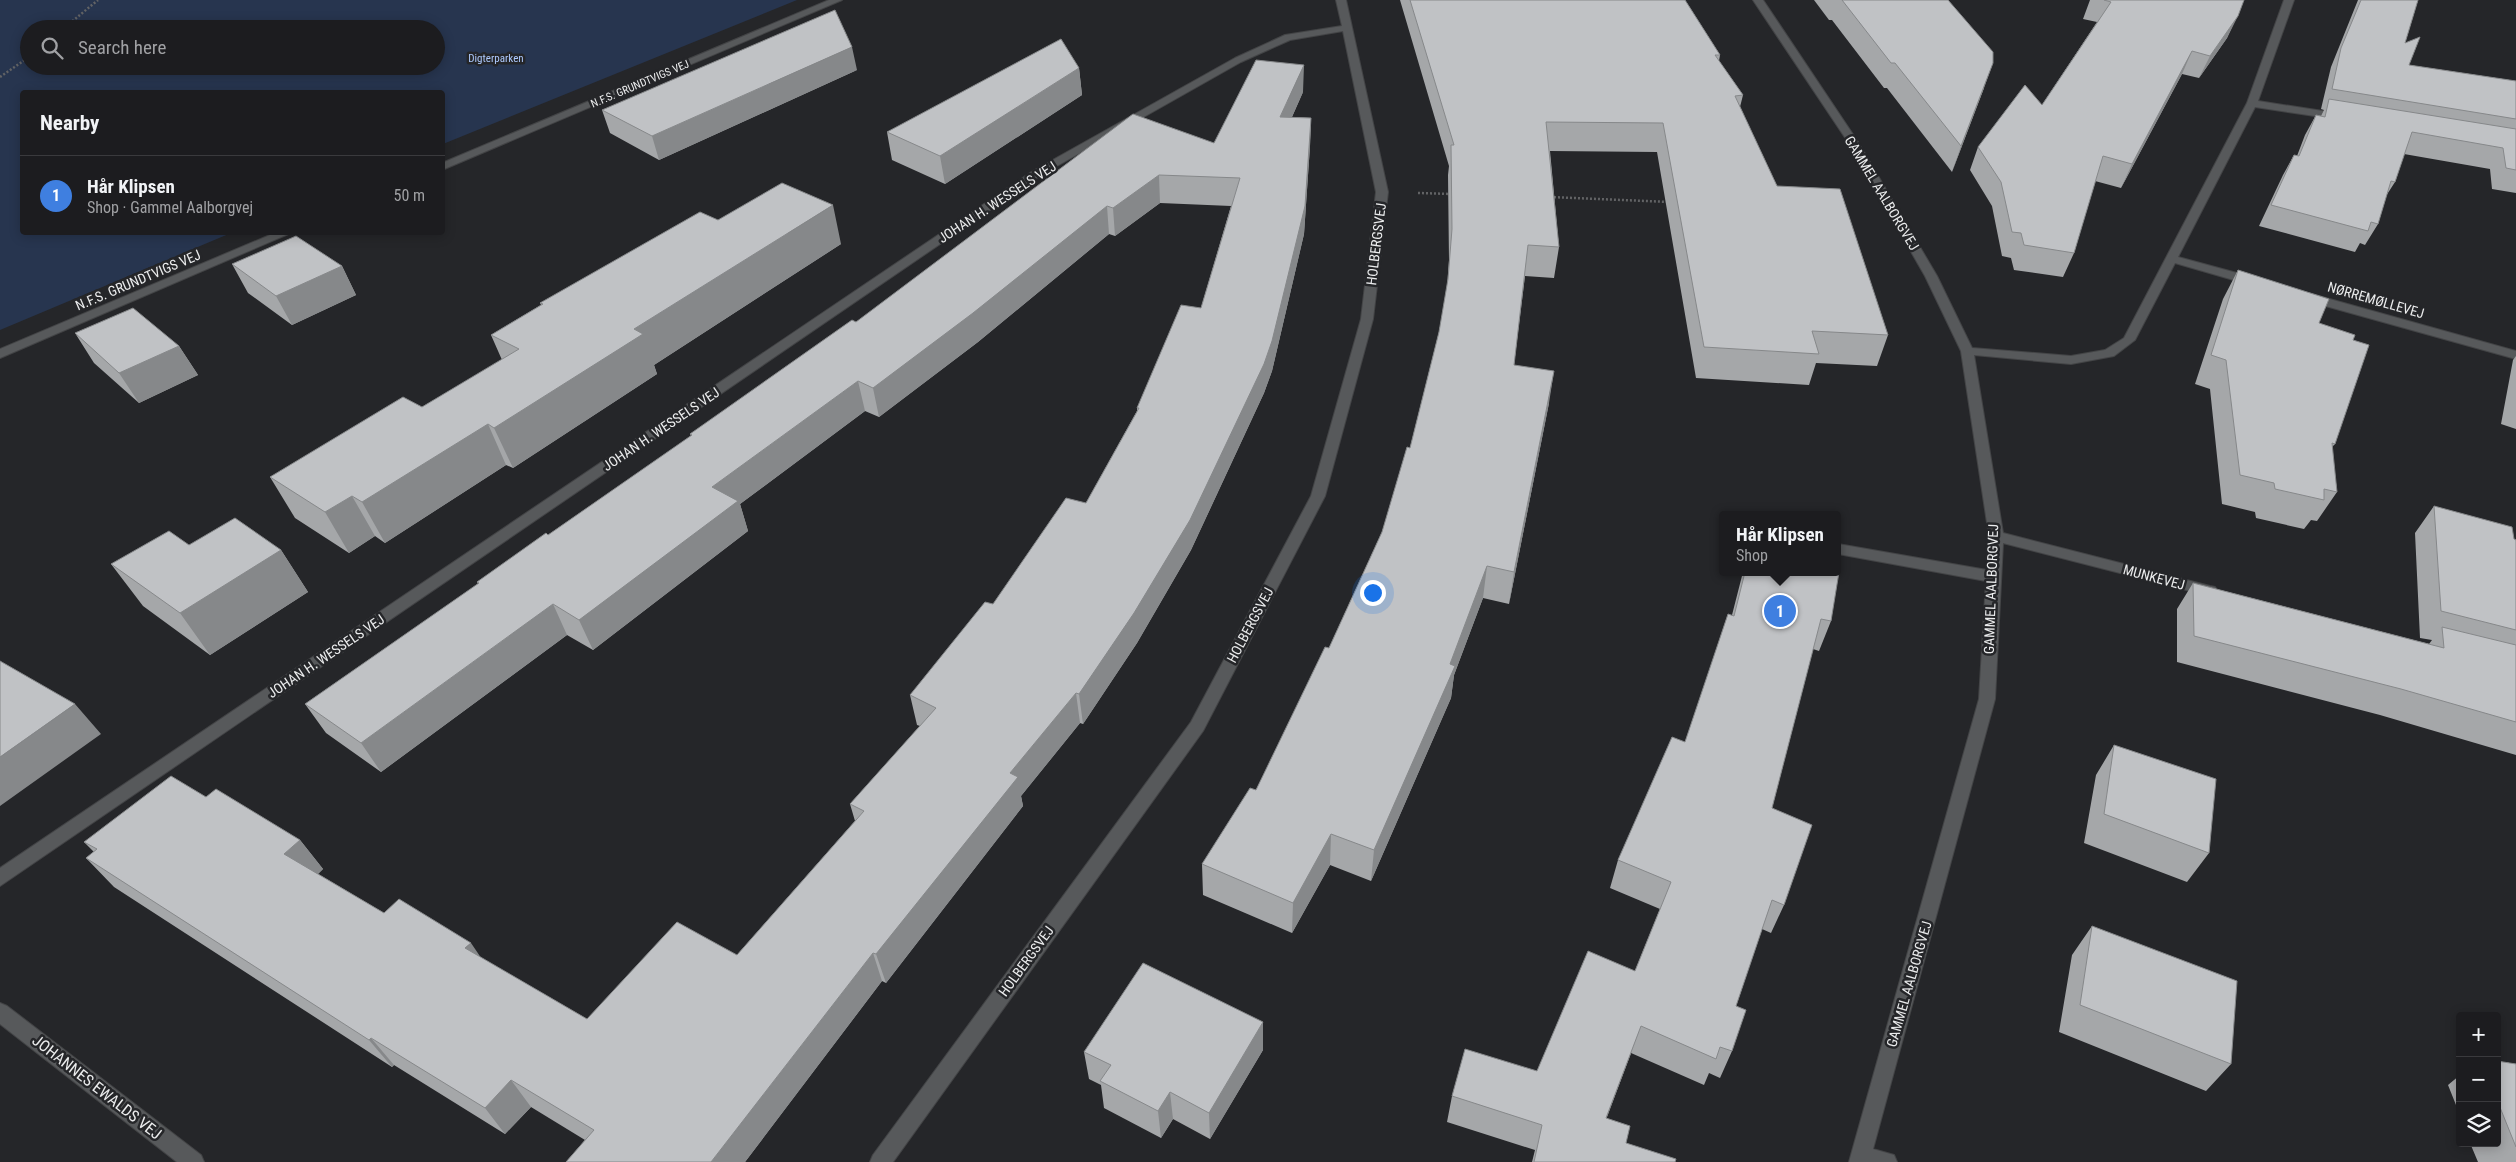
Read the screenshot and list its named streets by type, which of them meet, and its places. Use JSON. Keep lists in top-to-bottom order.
{
  "streets": {
    "street": [
      "N.F.S. GRUNDTVIGS VEJ",
      "GAMMEL AALBORGVEJ",
      "JOHAN H. WESSELS VEJ",
      "HOLBERGSVEJ",
      "NØRREMØLLEVEJ",
      "MUNKEVEJ",
      "JOHANNES EWALDS VEJ"
    ]
  },
  "crossings": [
    ["GAMMEL AALBORGVEJ", "MUNKEVEJ"],
    ["JOHAN H. WESSELS VEJ", "HOLBERGSVEJ"]
  ],
  "parks": ["Digterparken"],
  "page": {
    "search": "Search here",
    "heading": "Nearby",
    "list": [
      {
        "mark": "1",
        "name": "Hår Klipsen",
        "note": "Shop · Gammel Aalborgvej",
        "value": "50 m"
      }
    ],
    "popup": ["Hår Klipsen", "Shop"],
    "pins": "1",
    "map_buttons": ["+", "−"]
  }
}
